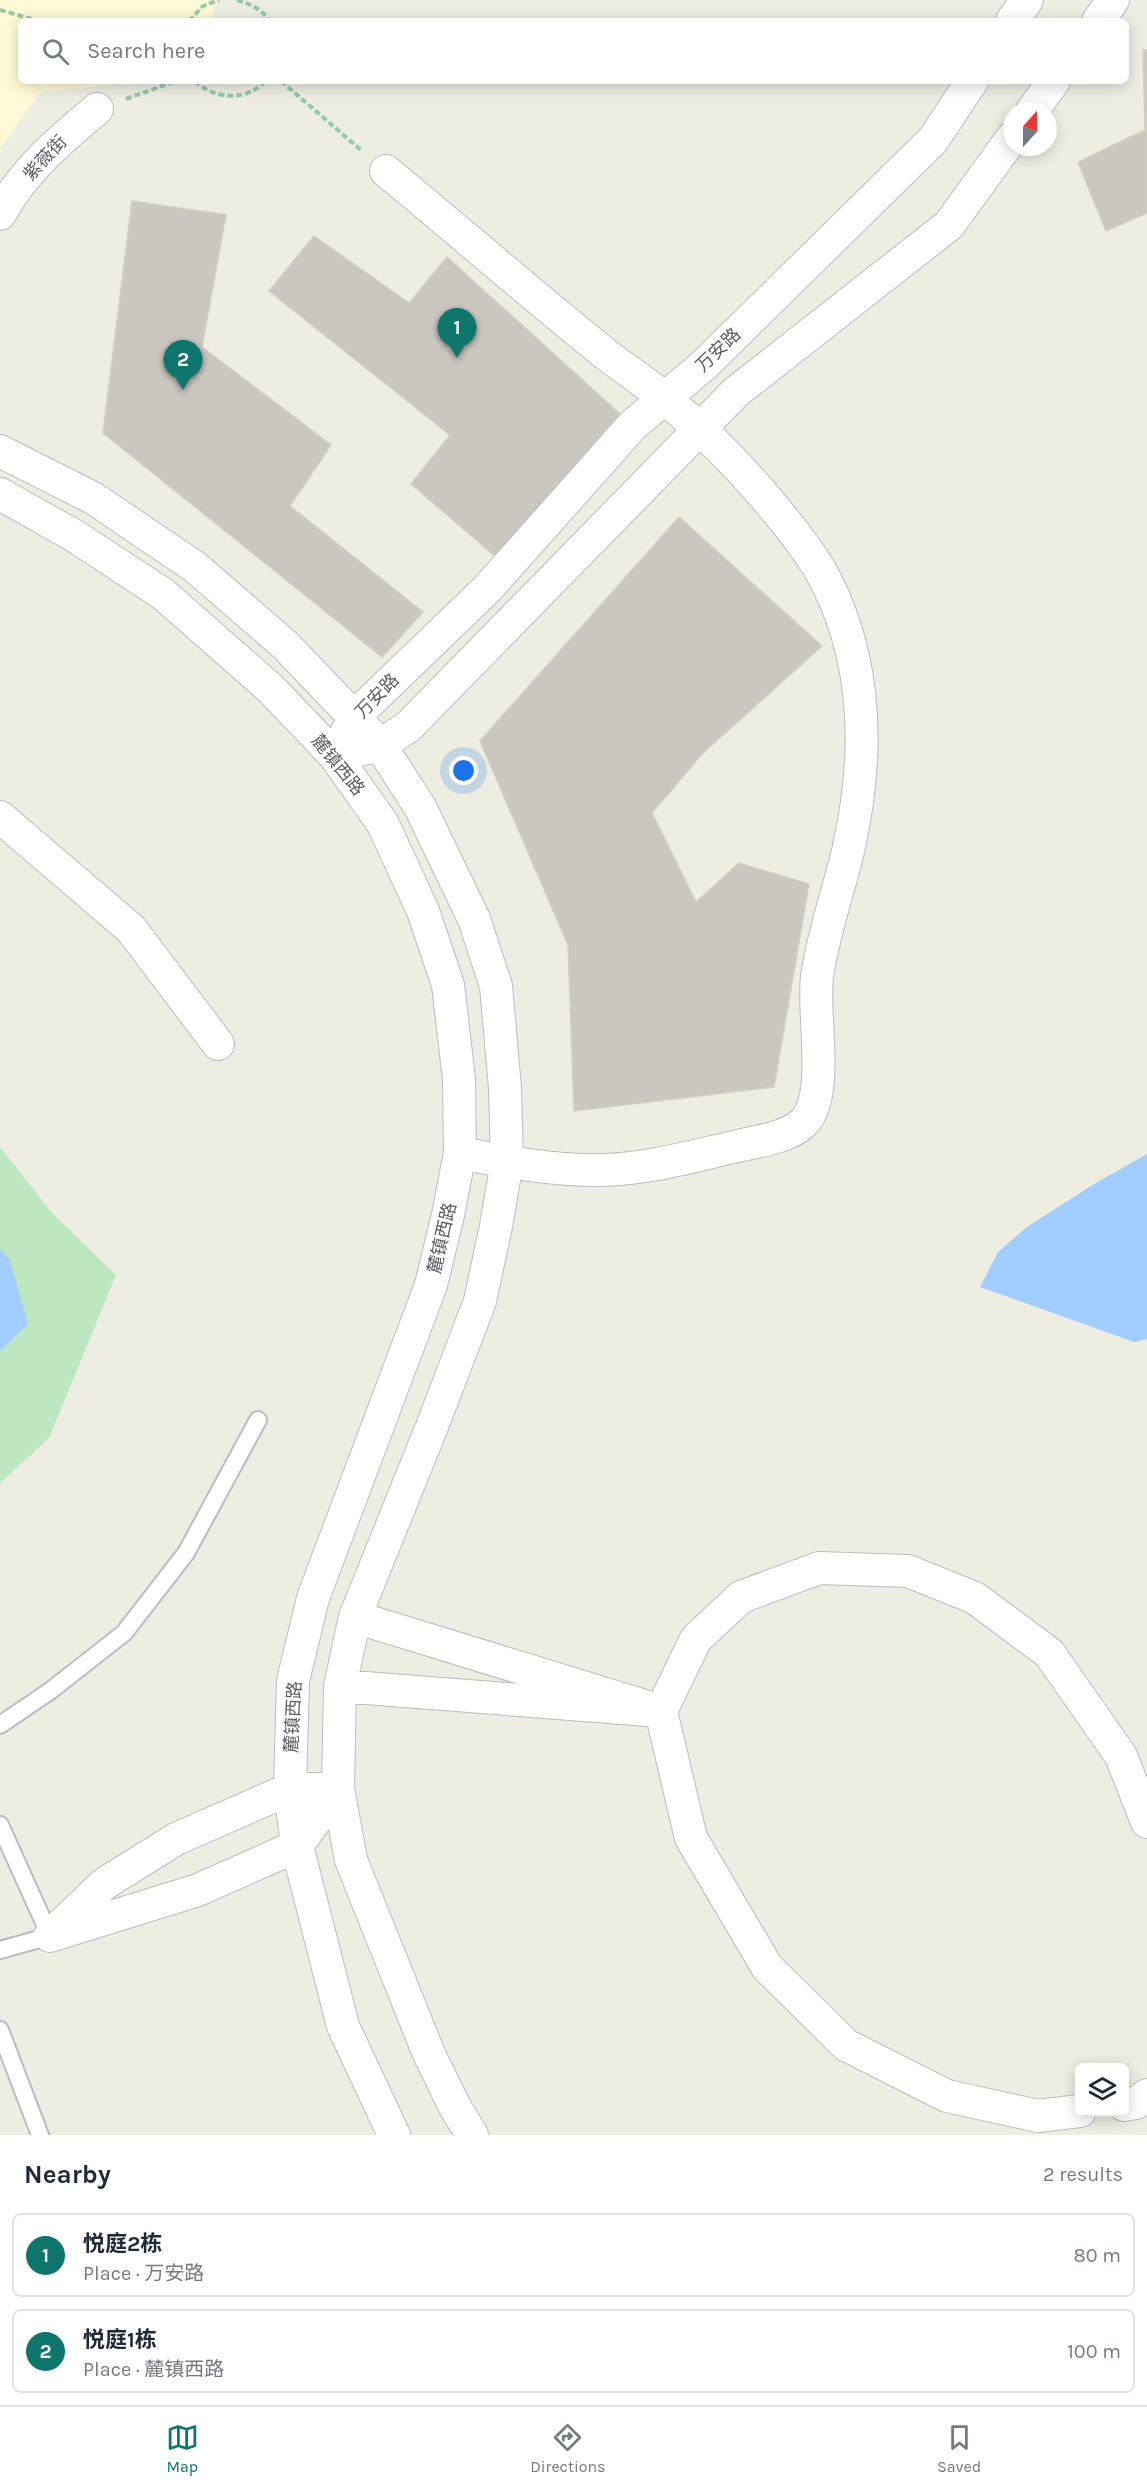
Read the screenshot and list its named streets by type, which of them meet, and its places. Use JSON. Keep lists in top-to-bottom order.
{
  "streets": {
    "street": ["紫薇街", "万安路", "麓镇西路"]
  },
  "crossings": [
    ["万安路", "麓镇西路"]
  ],
  "north": "top",
  "page": {
    "search": "Search here",
    "pins": ["1", "2"],
    "heading": ["Nearby", "2 results"],
    "list": [
      {
        "mark": "1",
        "name": "悦庭2栋",
        "note": "Place · 万安路",
        "value": "80 m"
      },
      {
        "mark": "2",
        "name": "悦庭1栋",
        "note": "Place · 麓镇西路",
        "value": "100 m"
      }
    ],
    "nav": ["Map", "Directions", "Saved"]
  }
}
